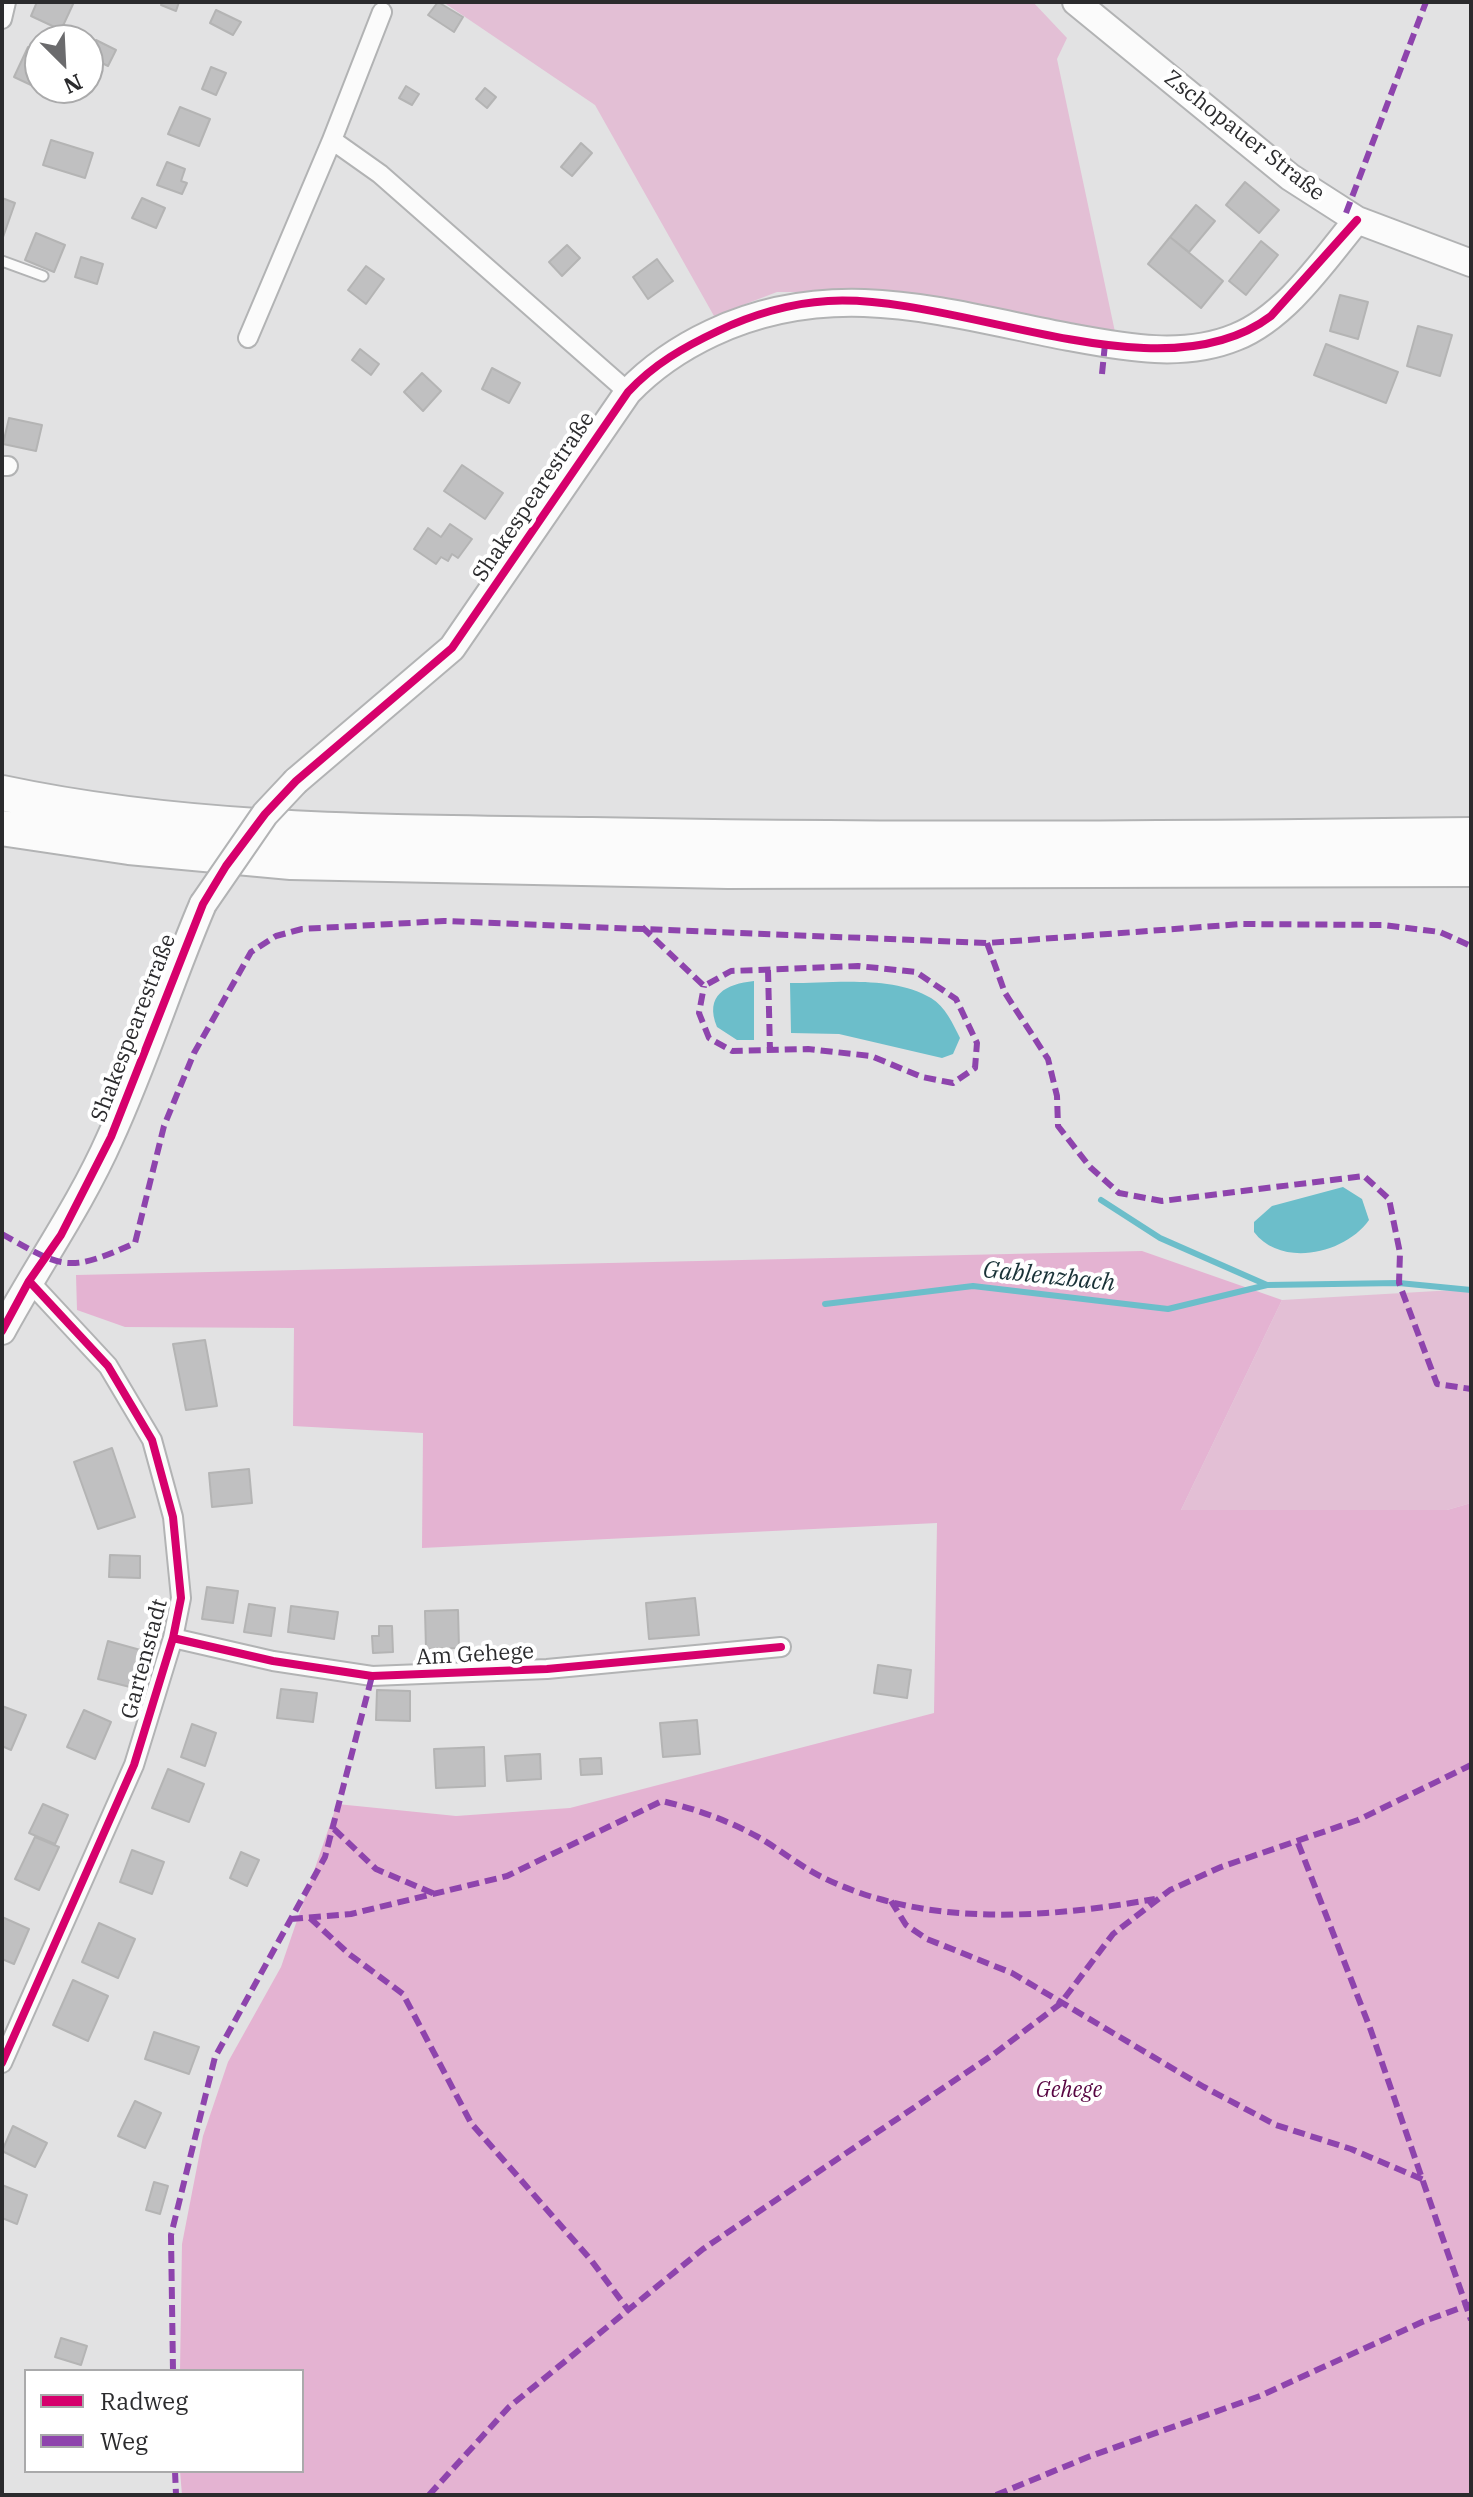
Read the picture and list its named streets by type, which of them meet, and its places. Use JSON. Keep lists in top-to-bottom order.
{
  "streets": {
    "street": [
      "Zschopauer Straße",
      "Shakespearestraße",
      "Am Gehege",
      "Gartenstadt"
    ]
  },
  "crossings": [
    ["Zschopauer Straße", "Shakespearestraße"],
    ["Shakespearestraße", "Gartenstadt"],
    ["Am Gehege", "Gartenstadt"]
  ],
  "water": ["Gablenzbach"],
  "parks": ["Gehege"],
  "legend": ["Radweg", "Weg"],
  "north": "bottom right"
}
